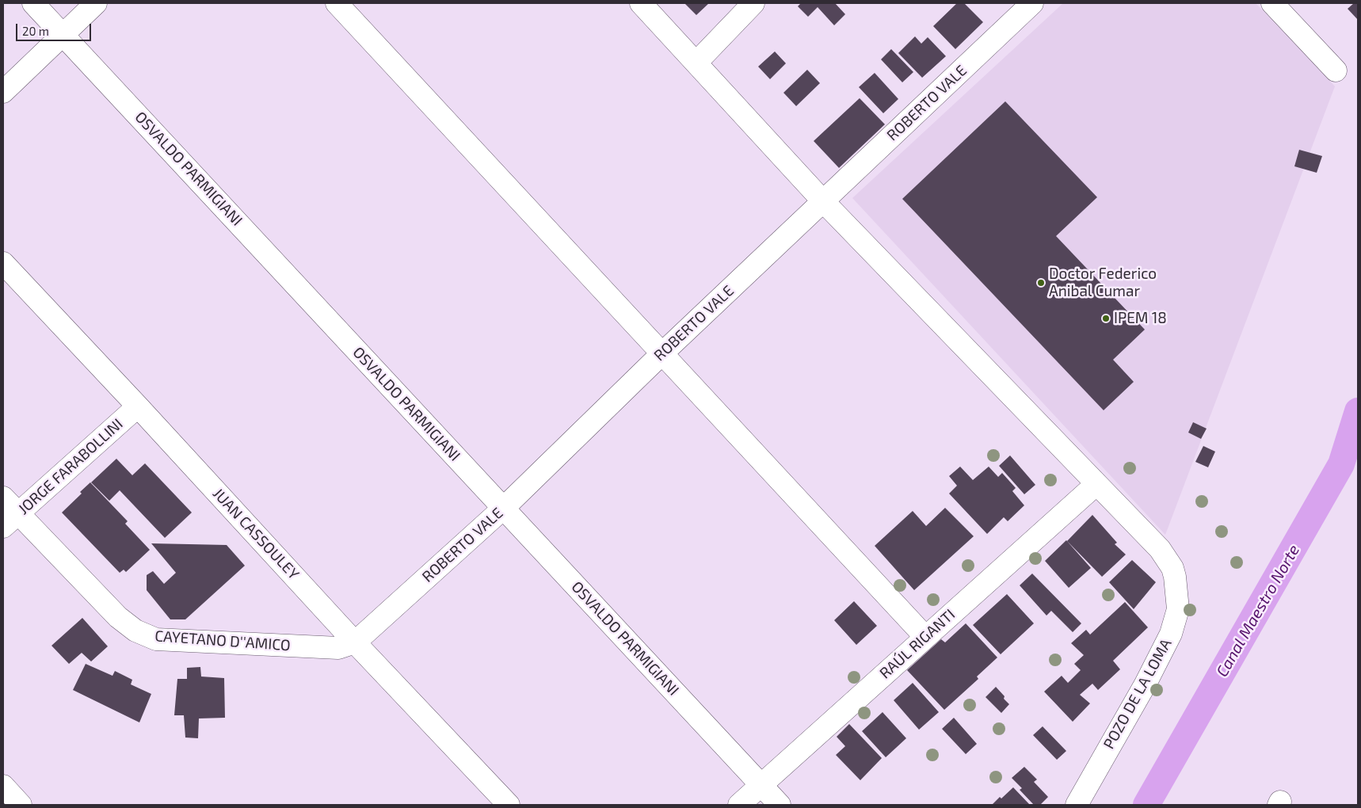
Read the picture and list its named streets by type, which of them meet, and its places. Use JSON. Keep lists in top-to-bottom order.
{
  "streets": {
    "street": [
      "ROBERTO VALE",
      "OSVALDO PARMIGIANI",
      "JORGE FARABOLLINI",
      "JUAN CASSOULEY",
      "CAYETANO D''AMICO",
      "RAÚL RIGANTI",
      "POZO DE LA LOMA"
    ]
  },
  "crossings": [
    ["ROBERTO VALE", "OSVALDO PARMIGIANI"],
    ["ROBERTO VALE", "JUAN CASSOULEY"],
    ["ROBERTO VALE", "CAYETANO D''AMICO"],
    ["ROBERTO VALE", "POZO DE LA LOMA"],
    ["OSVALDO PARMIGIANI", "RAÚL RIGANTI"],
    ["JORGE FARABOLLINI", "JUAN CASSOULEY"],
    ["JORGE FARABOLLINI", "CAYETANO D''AMICO"],
    ["JUAN CASSOULEY", "CAYETANO D''AMICO"],
    ["RAÚL RIGANTI", "POZO DE LA LOMA"]
  ],
  "water": ["Canal Maestro Norte"],
  "places": ["Doctor Federico Anibal Cumar", "IPEM 18"],
  "scale_bar": "20 m"
}
